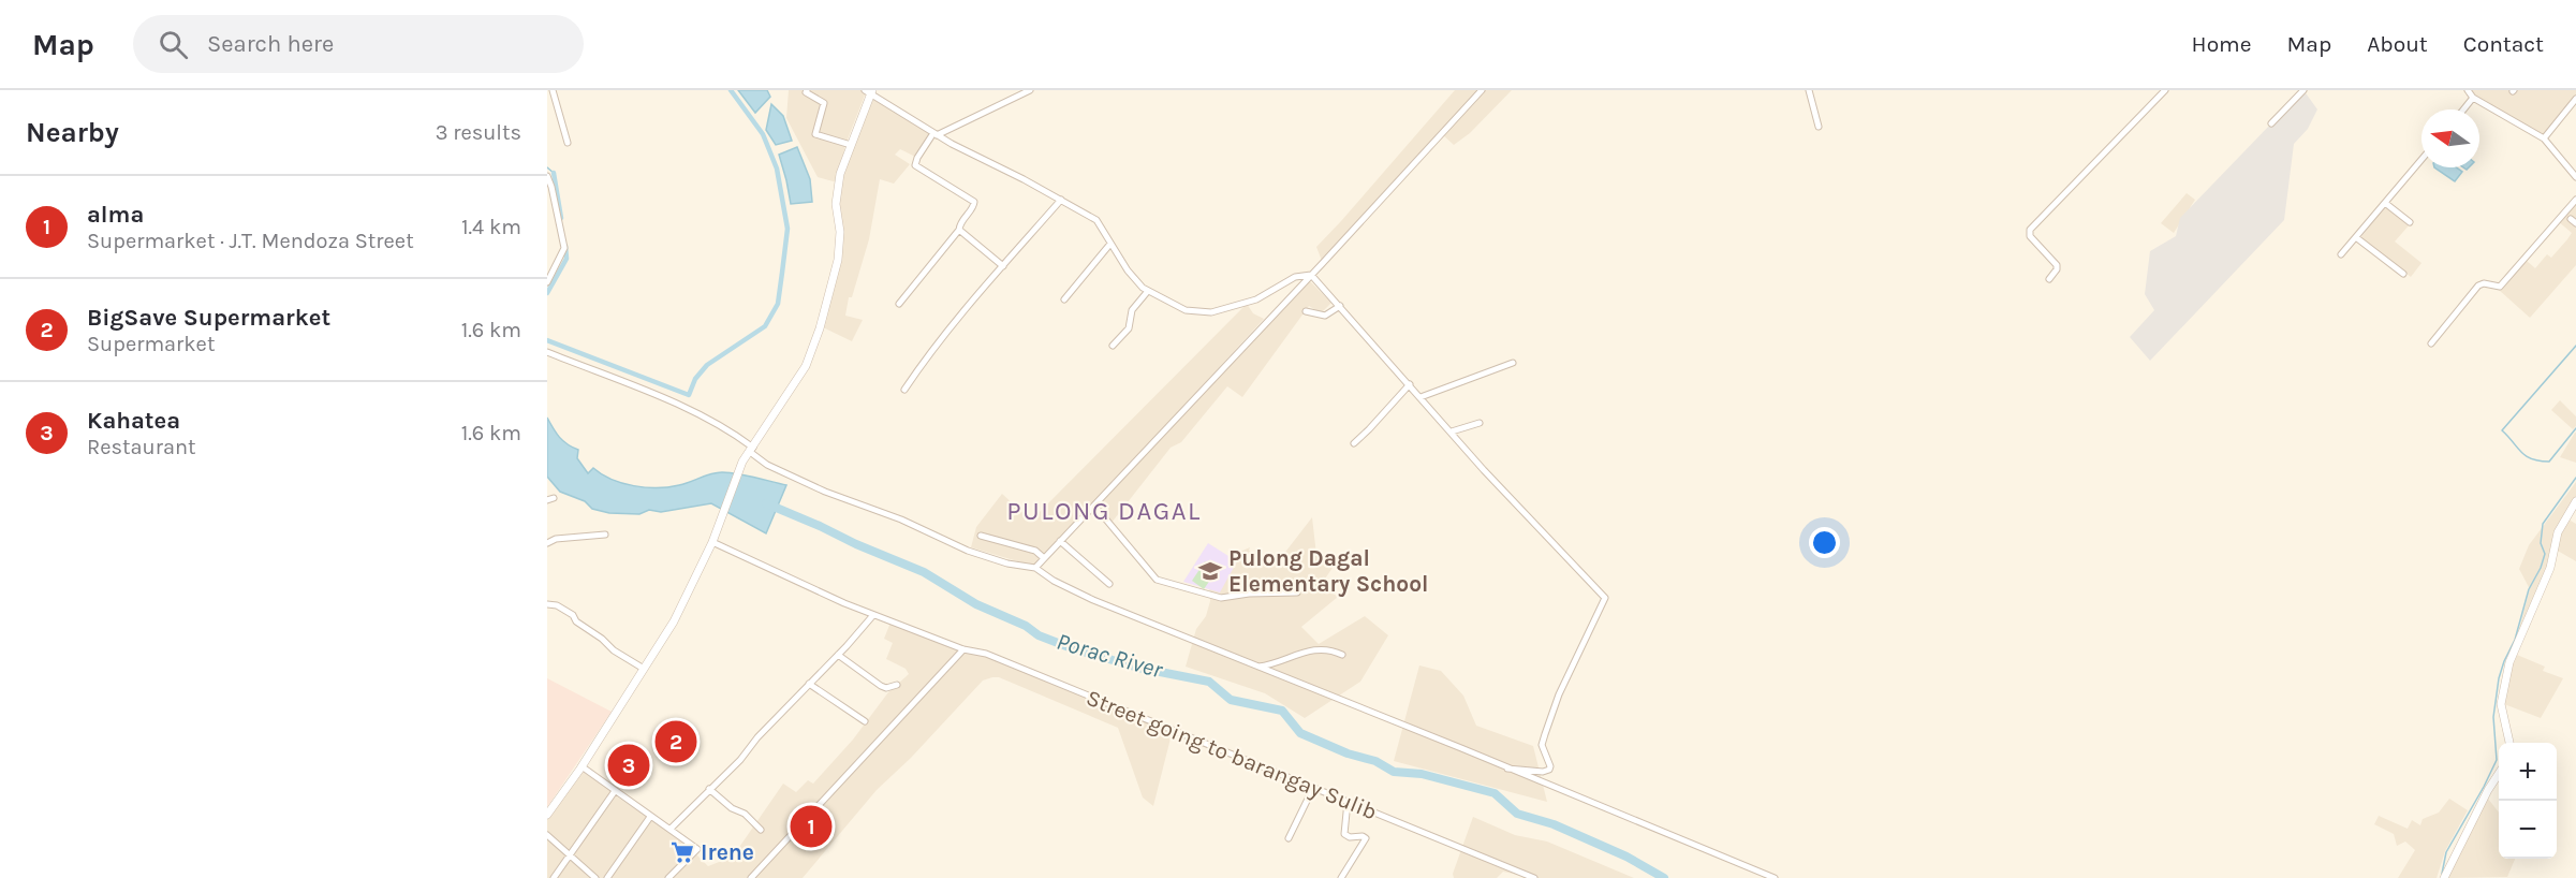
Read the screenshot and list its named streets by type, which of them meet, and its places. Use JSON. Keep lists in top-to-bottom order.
{
  "streets": {
    "street": ["Street going to barangay Sulib"]
  },
  "districts": ["PULONG DAGAL"],
  "water": ["Porac River"],
  "places": {
    "school or university": ["Pulong Dagal Elementary School"],
    "supermarket": ["Irene"]
  },
  "north": "left",
  "page": {
    "header": "Map",
    "search": "Search here",
    "nav": [
      "Home",
      "Map",
      "About",
      "Contact"
    ],
    "heading": ["Nearby", "3 results"],
    "list": [
      {
        "mark": "1",
        "name": "alma",
        "note": "Supermarket · J.T. Mendoza Street",
        "value": "1.4 km"
      },
      {
        "mark": "2",
        "name": "BigSave Supermarket",
        "note": "Supermarket",
        "value": "1.6 km"
      },
      {
        "mark": "3",
        "name": "Kahatea",
        "note": "Restaurant",
        "value": "1.6 km"
      }
    ],
    "pins": ["2", "3", "1"],
    "map_buttons": ["+", "−"]
  }
}
